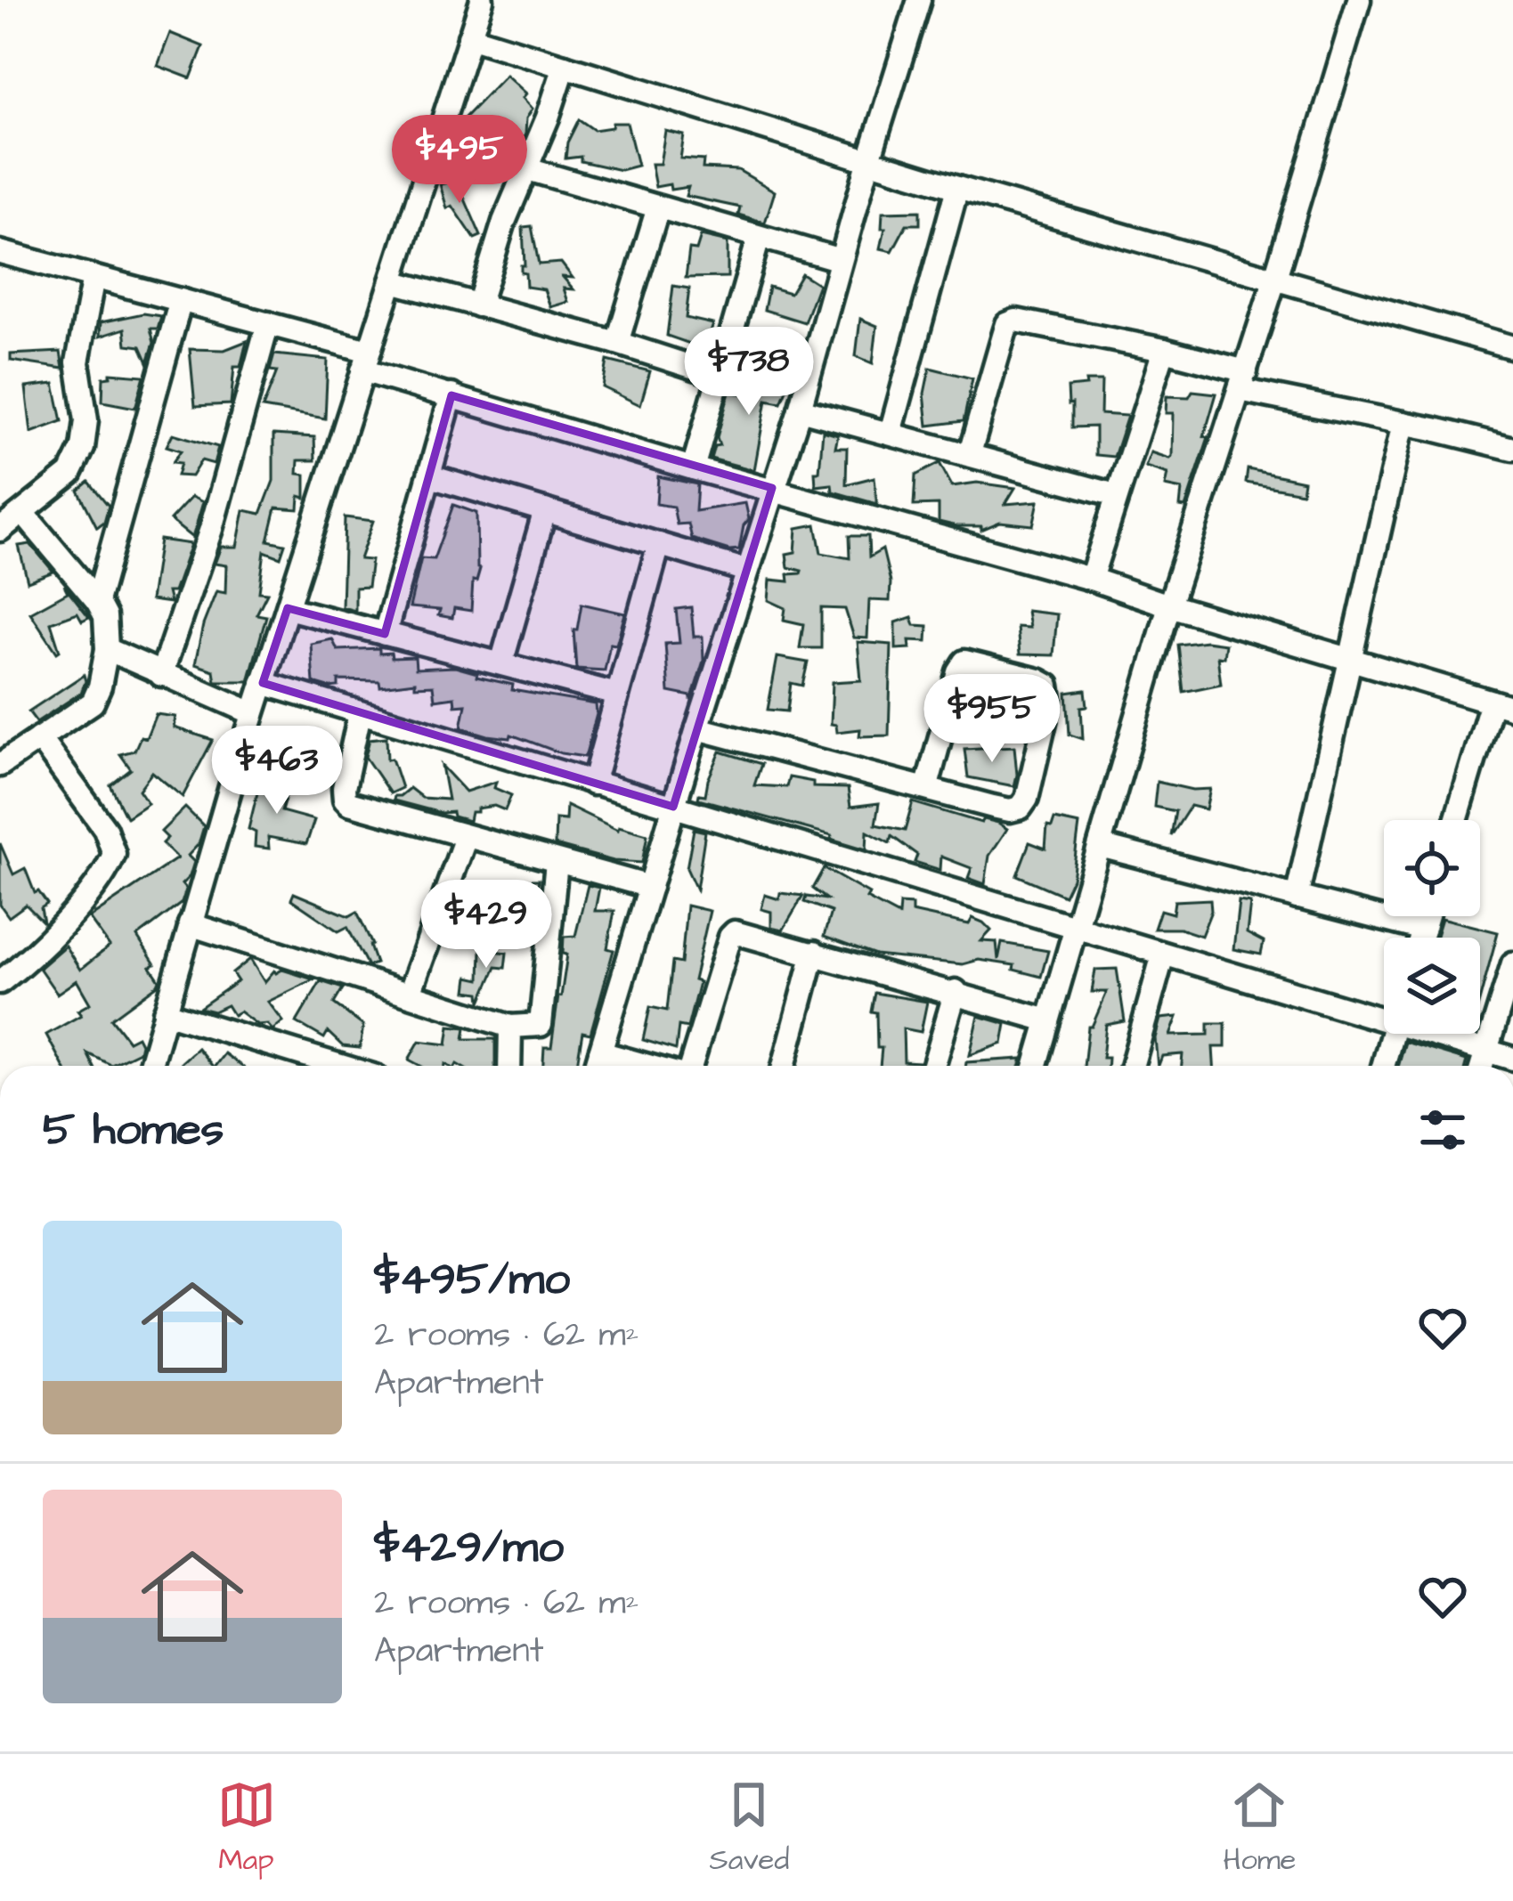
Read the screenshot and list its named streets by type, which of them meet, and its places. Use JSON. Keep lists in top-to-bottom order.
{
  "page": {
    "price": [
      "$495",
      "$738",
      "$955",
      "$463",
      "$429"
    ],
    "heading": "5 homes",
    "list": [
      {
        "name": "$495/mo",
        "note": "2 rooms · 62 m² · Apartment"
      },
      {
        "name": "$429/mo",
        "note": "2 rooms · 62 m² · Apartment"
      }
    ],
    "tabs": ["Map", "Saved", "Home"]
  }
}
